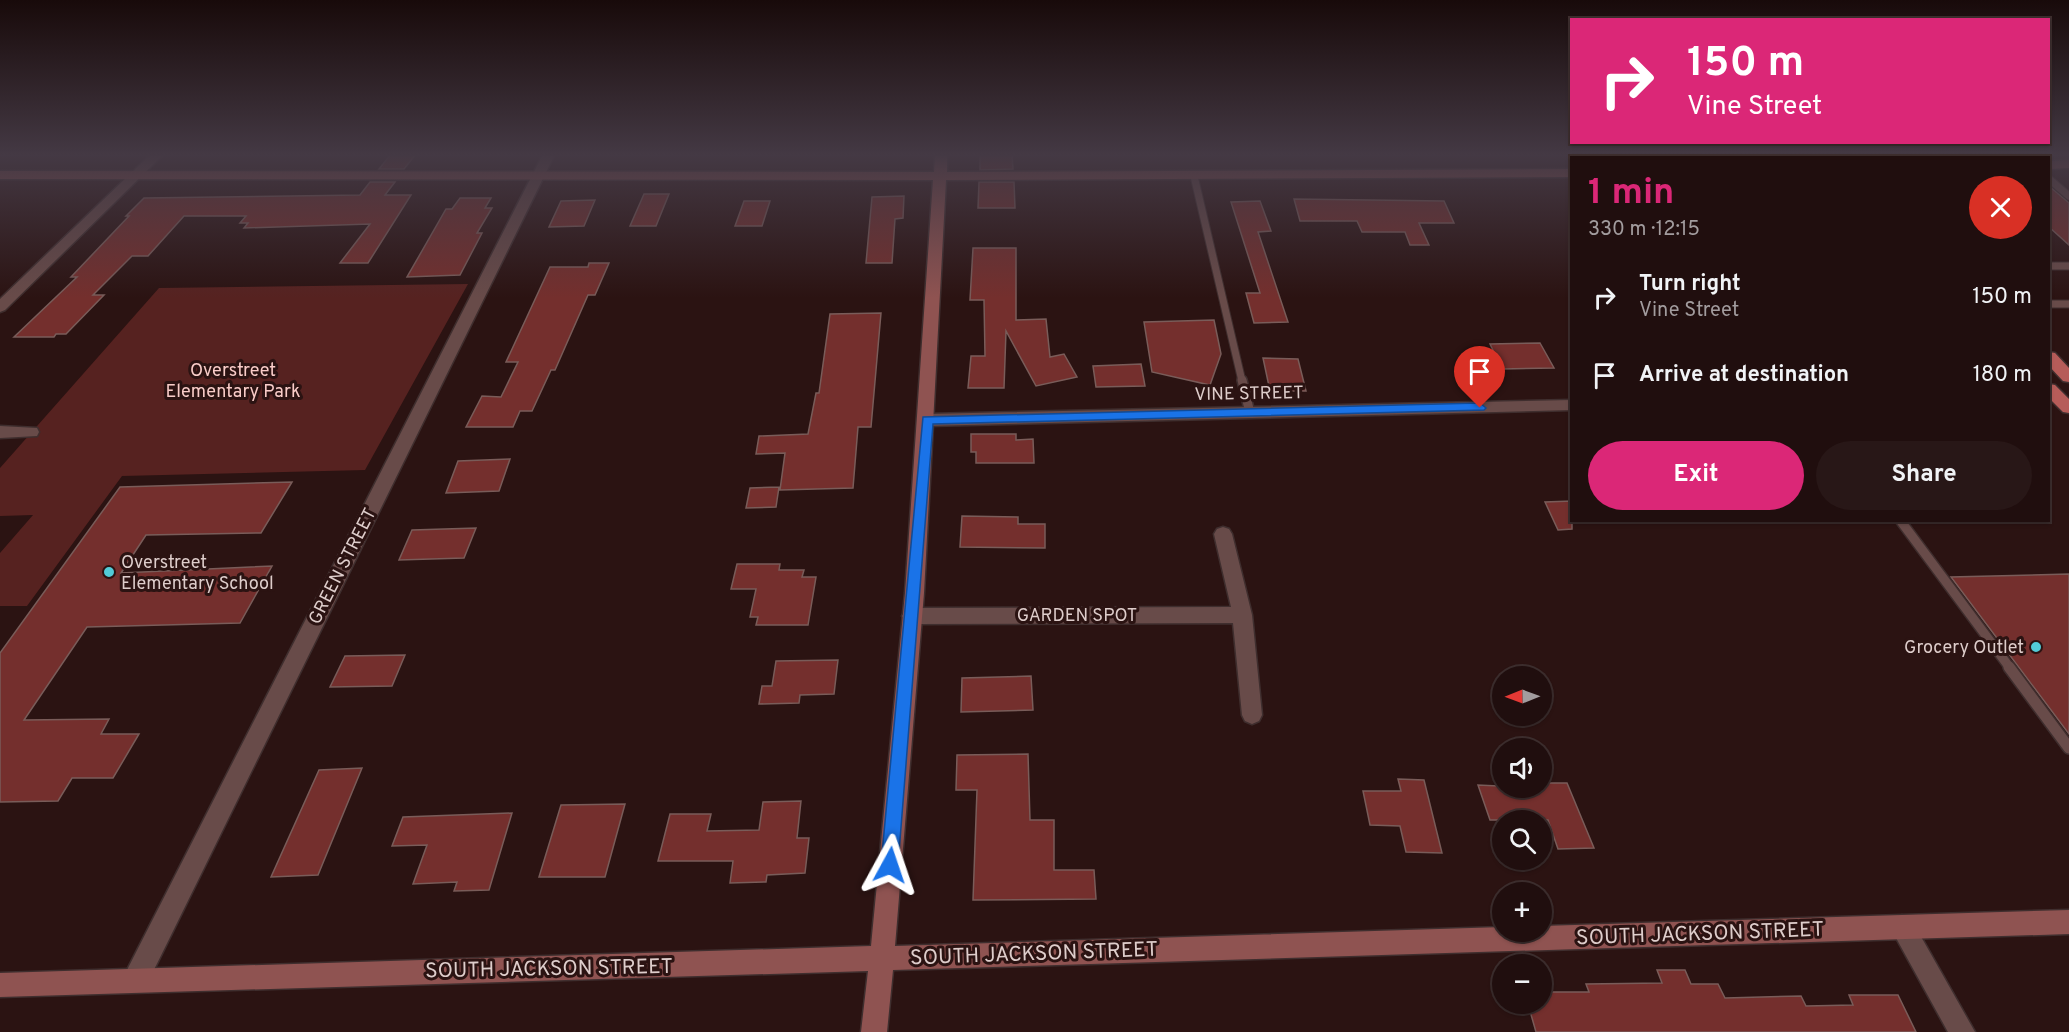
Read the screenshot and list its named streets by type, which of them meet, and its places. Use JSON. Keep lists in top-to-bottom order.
{
  "streets": {
    "street": [
      "VINE STREET",
      "GREEN STREET",
      "GARDEN SPOT",
      "SOUTH JACKSON STREET"
    ]
  },
  "crossings": [
    ["GREEN STREET", "SOUTH JACKSON STREET"]
  ],
  "parks": ["Overstreet Elementary Park"],
  "places": ["Overstreet Elementary School", "Grocery Outlet"],
  "north": "left",
  "page": {
    "turn": ["150 m", "Vine Street"],
    "heading": ["1 min", "330 m · 12:15"],
    "list": [
      {
        "name": "Turn right",
        "note": "Vine Street",
        "value": "150 m"
      },
      {
        "name": "Arrive at destination",
        "value": "180 m"
      }
    ],
    "buttons": ["Exit", "Share"],
    "map_buttons": ["+", "−"]
  }
}
